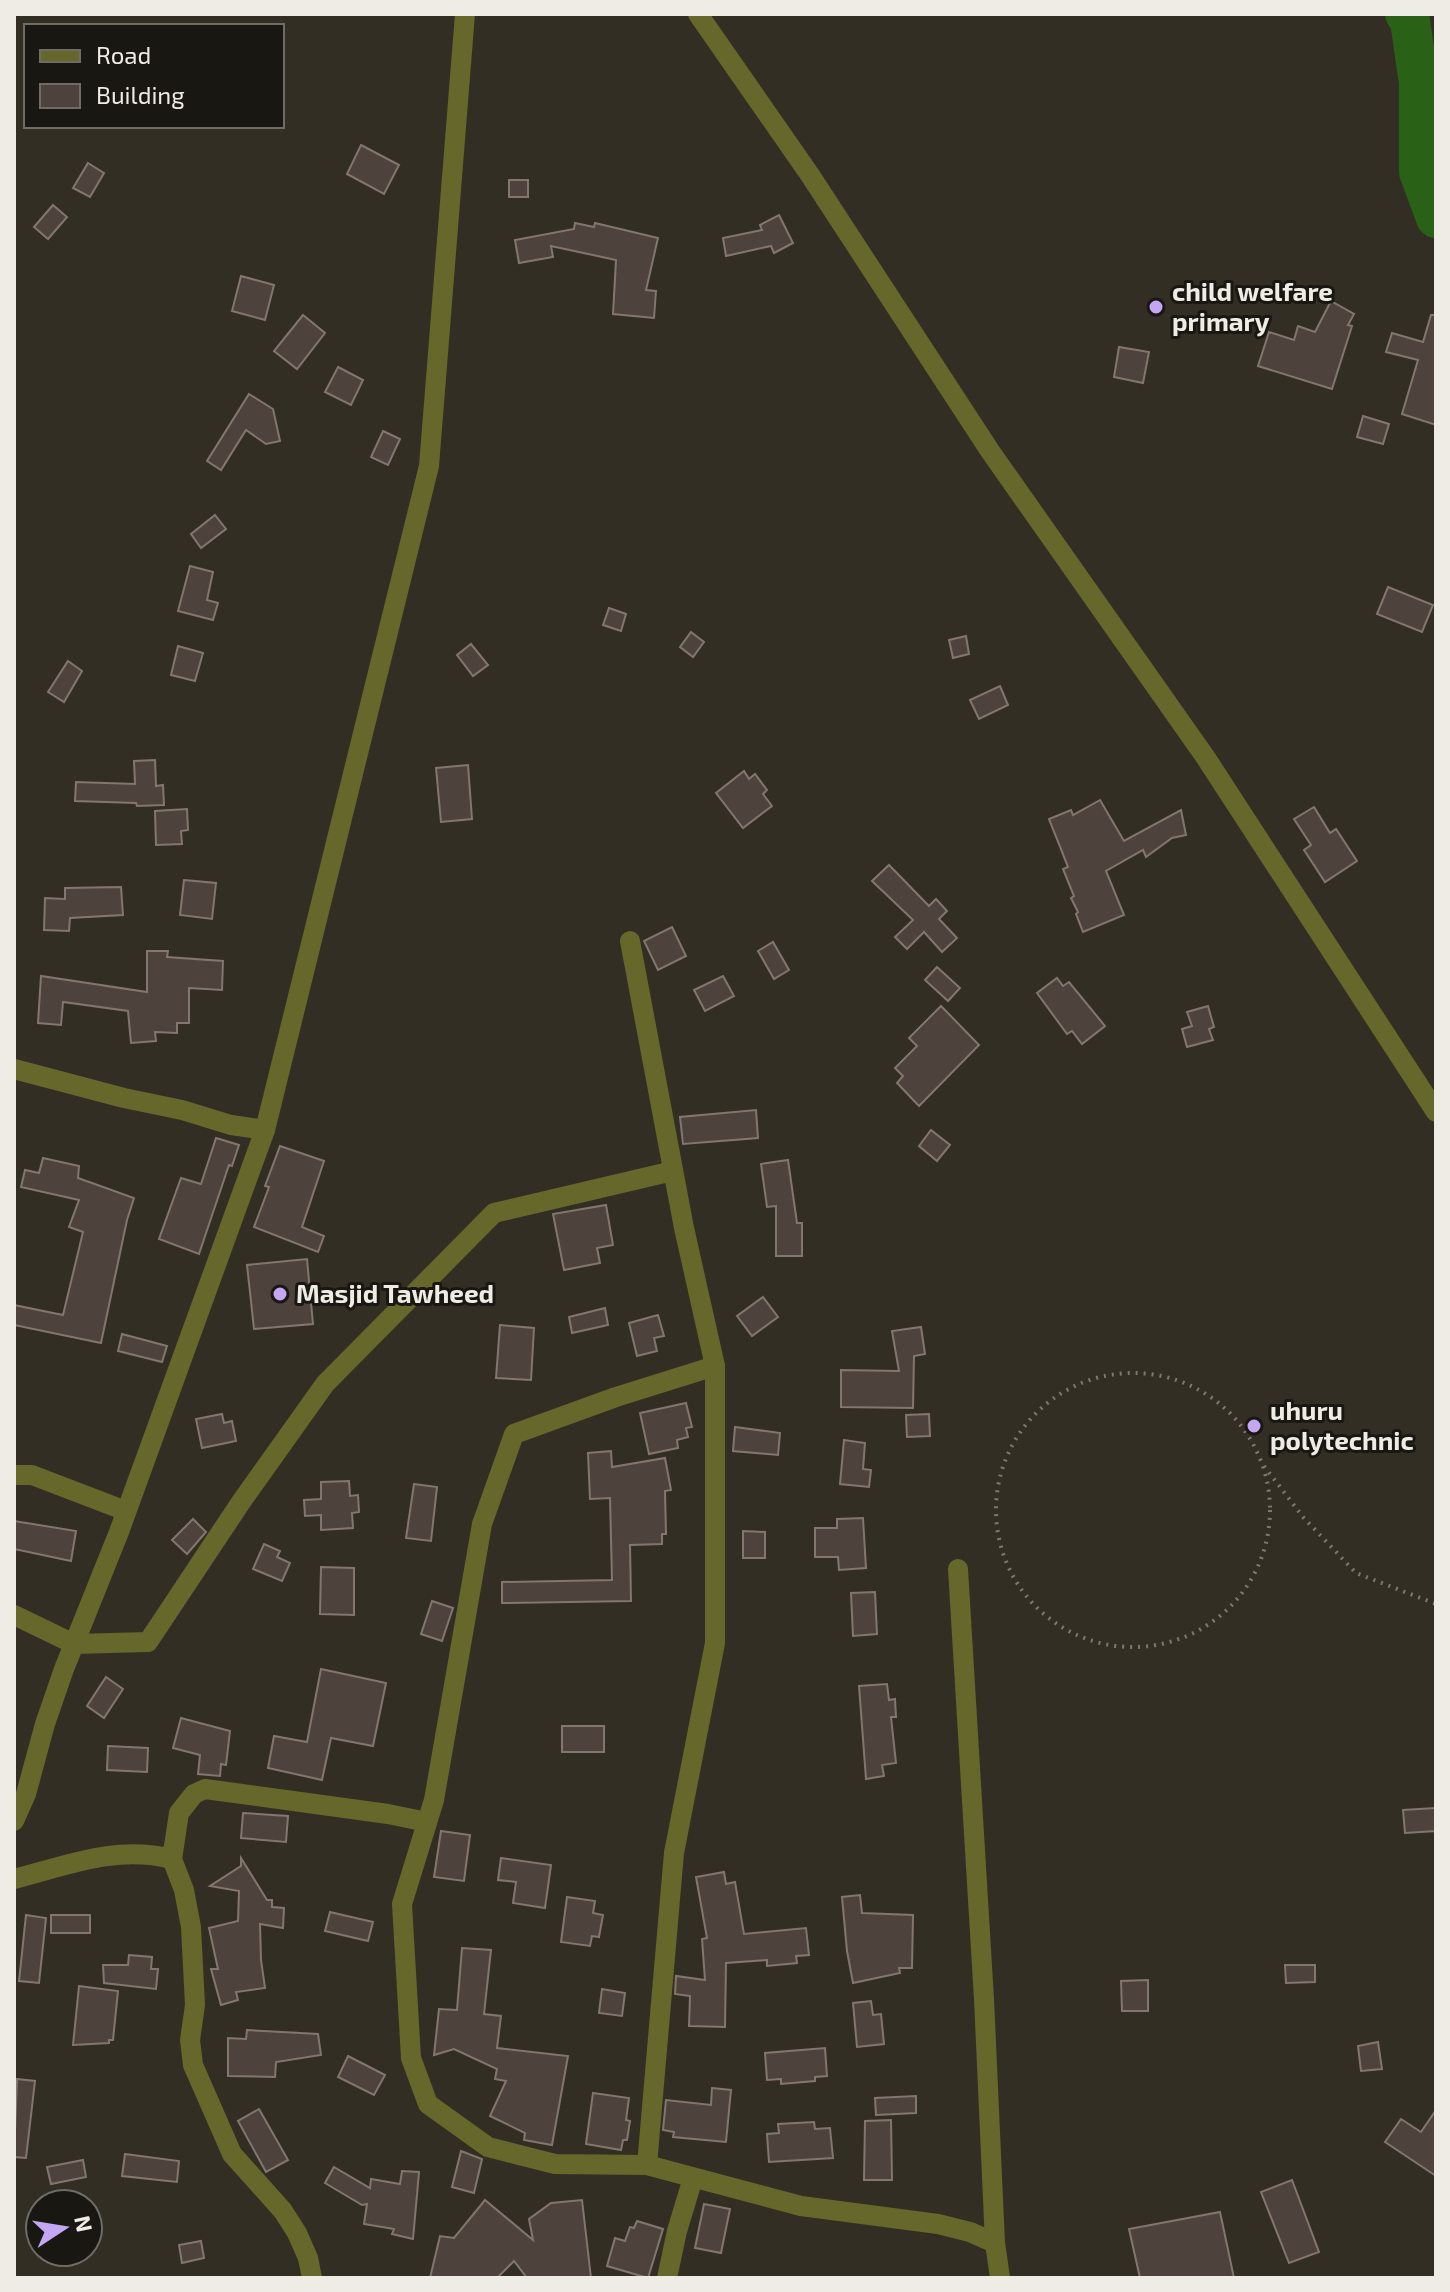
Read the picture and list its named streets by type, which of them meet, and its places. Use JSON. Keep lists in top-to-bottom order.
{
  "places": ["child welfare primary", "Masjid Tawheed", "uhuru polytechnic"],
  "legend": ["Road", "Building"],
  "north": "right"
}
